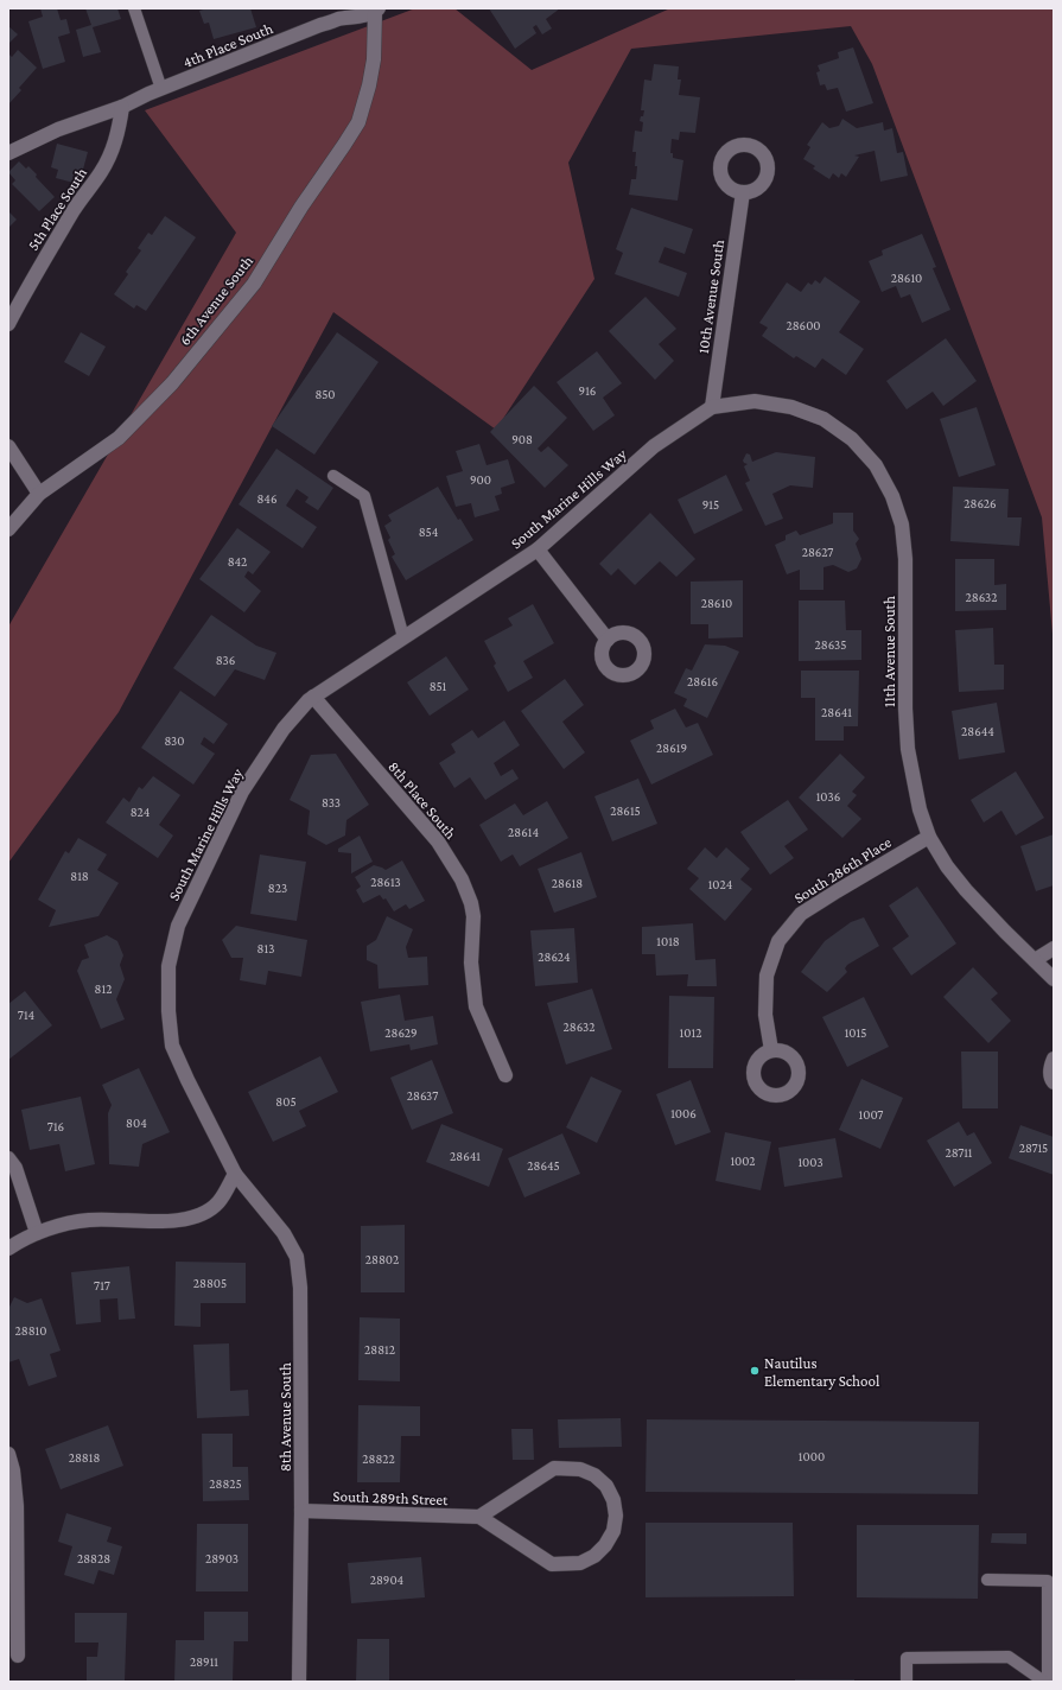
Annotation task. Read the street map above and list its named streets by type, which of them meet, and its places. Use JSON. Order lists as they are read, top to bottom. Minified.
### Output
{"streets":{"street":["4th Place South","5th Place South","10th Avenue South","6th Avenue South","South Marine Hills Way","11th Avenue South","8th Place South","South 286th Place","8th Avenue South","South 289th Street"]},"crossings":[["4th Place South","5th Place South"],["4th Place South","6th Avenue South"],["10th Avenue South","South Marine Hills Way"],["10th Avenue South","11th Avenue South"],["South Marine Hills Way","11th Avenue South"],["South Marine Hills Way","8th Place South"],["South Marine Hills Way","8th Avenue South"],["11th Avenue South","South 286th Place"],["8th Avenue South","South 289th Street"]],"places":["Nautilus Elementary School"],"house_numbers":["28610","28600","916","850","908","900","846","28626","915","854","28627","842","28632","28610","28635","836","28616","851","28641","28644","830","28619","1036","833","28615","824","28614","818","28613","28618","1024","823","1018","813","28624","812","714","28632","28629","1012","1015","28637","805","1006","1007","804","716","28715","28711","28641","1002","1003","28645","28802","28805","717","28810","28812","1000","28818","28822","28825","28828","28903","28904","28911"]}
